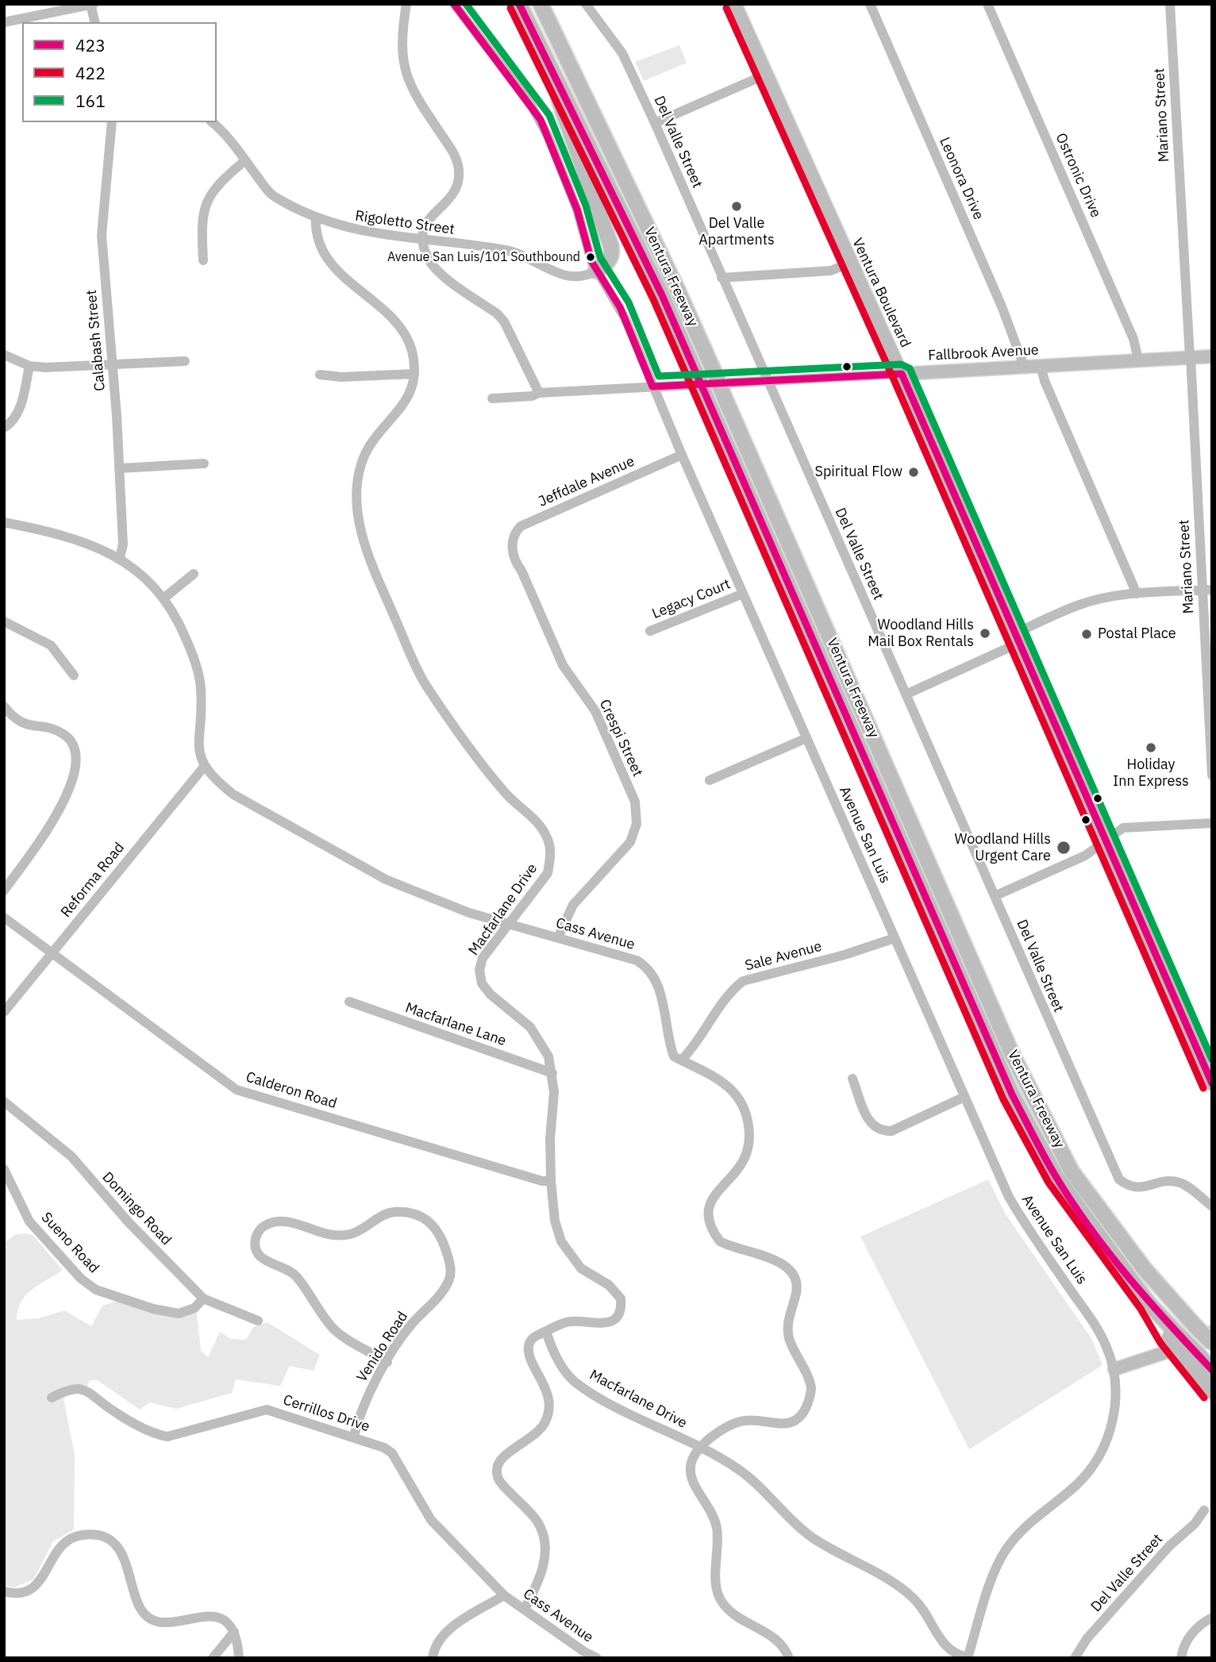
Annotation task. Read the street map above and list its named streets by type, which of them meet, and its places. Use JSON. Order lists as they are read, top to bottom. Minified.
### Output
{"streets":{"highway":["Ventura Freeway"],"main road":["Ventura Boulevard","Fallbrook Avenue"],"street":["Mariano Street","Del Valle Street","Ostronic Drive","Leonora Drive","Rigoletto Street","Calabash Street","Jeffdale Avenue","Legacy Court","Crespi Street","Avenue San Luis","Reforma Road","Macfarlane Drive","Cass Avenue","Sale Avenue","Macfarlane Lane","Calderon Road","Domingo Road","Sueno Road","Venido Road","Cerrillos Drive"]},"crossings":[["Mariano Street","Fallbrook Avenue"],["Del Valle Street","Fallbrook Avenue"],["Ostronic Drive","Fallbrook Avenue"],["Leonora Drive","Fallbrook Avenue"],["Rigoletto Street","Avenue San Luis"],["Rigoletto Street","Macfarlane Drive"],["Ventura Boulevard","Fallbrook Avenue"],["Fallbrook Avenue","Avenue San Luis"],["Jeffdale Avenue","Crespi Street"],["Jeffdale Avenue","Avenue San Luis"],["Legacy Court","Avenue San Luis"],["Crespi Street","Cass Avenue"],["Avenue San Luis","Macfarlane Drive"],["Avenue San Luis","Sale Avenue"],["Reforma Road","Cass Avenue"],["Reforma Road","Calderon Road"],["Macfarlane Drive","Cass Avenue"],["Macfarlane Drive","Macfarlane Lane"],["Macfarlane Drive","Calderon Road"],["Cass Avenue","Sale Avenue"],["Cass Avenue","Cerrillos Drive"],["Domingo Road","Sueno Road"],["Venido Road","Cerrillos Drive"]],"places":["Del Valle Apartments","Avenue San Luis/101 Southbound","Spiritual Flow","Woodland Hills Mail Box Rentals","Postal Place","Holiday Inn Express","Woodland Hills Urgent Care"],"lines":["transit line 423","transit line 161","transit line 422"],"legend":["423","422","161"]}
